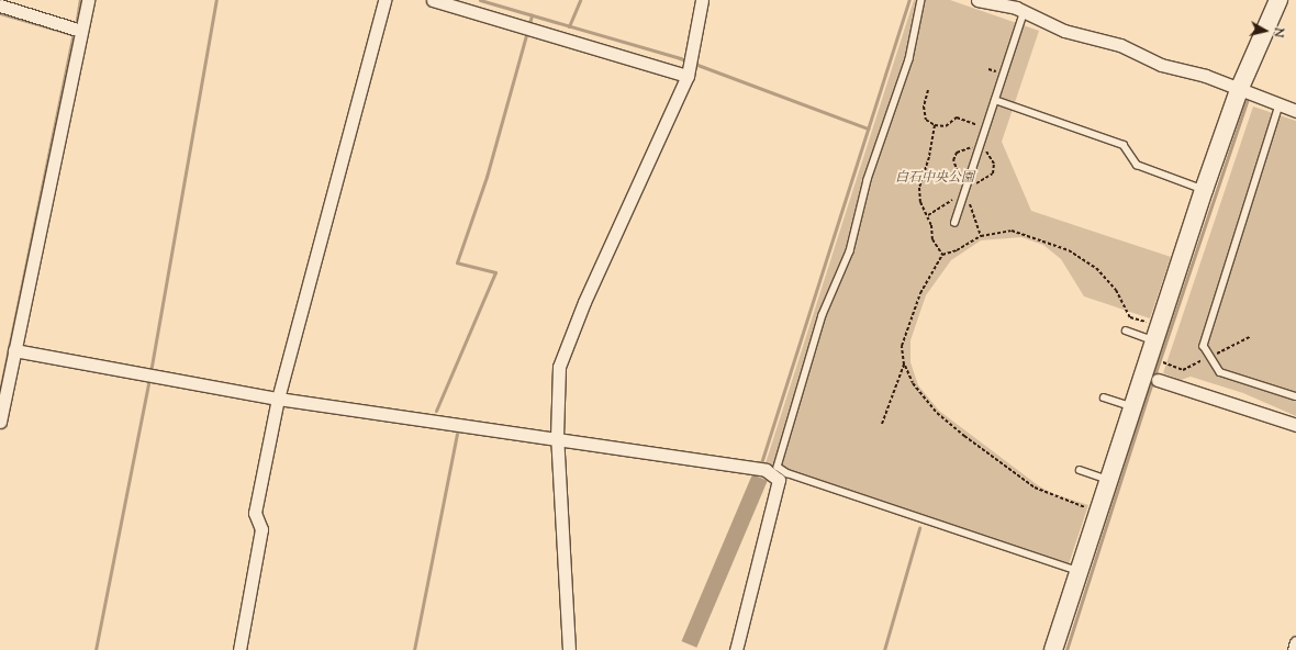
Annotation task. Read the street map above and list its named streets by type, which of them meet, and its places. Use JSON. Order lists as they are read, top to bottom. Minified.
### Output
{"parks":["白石中央公園"],"north":"right"}
